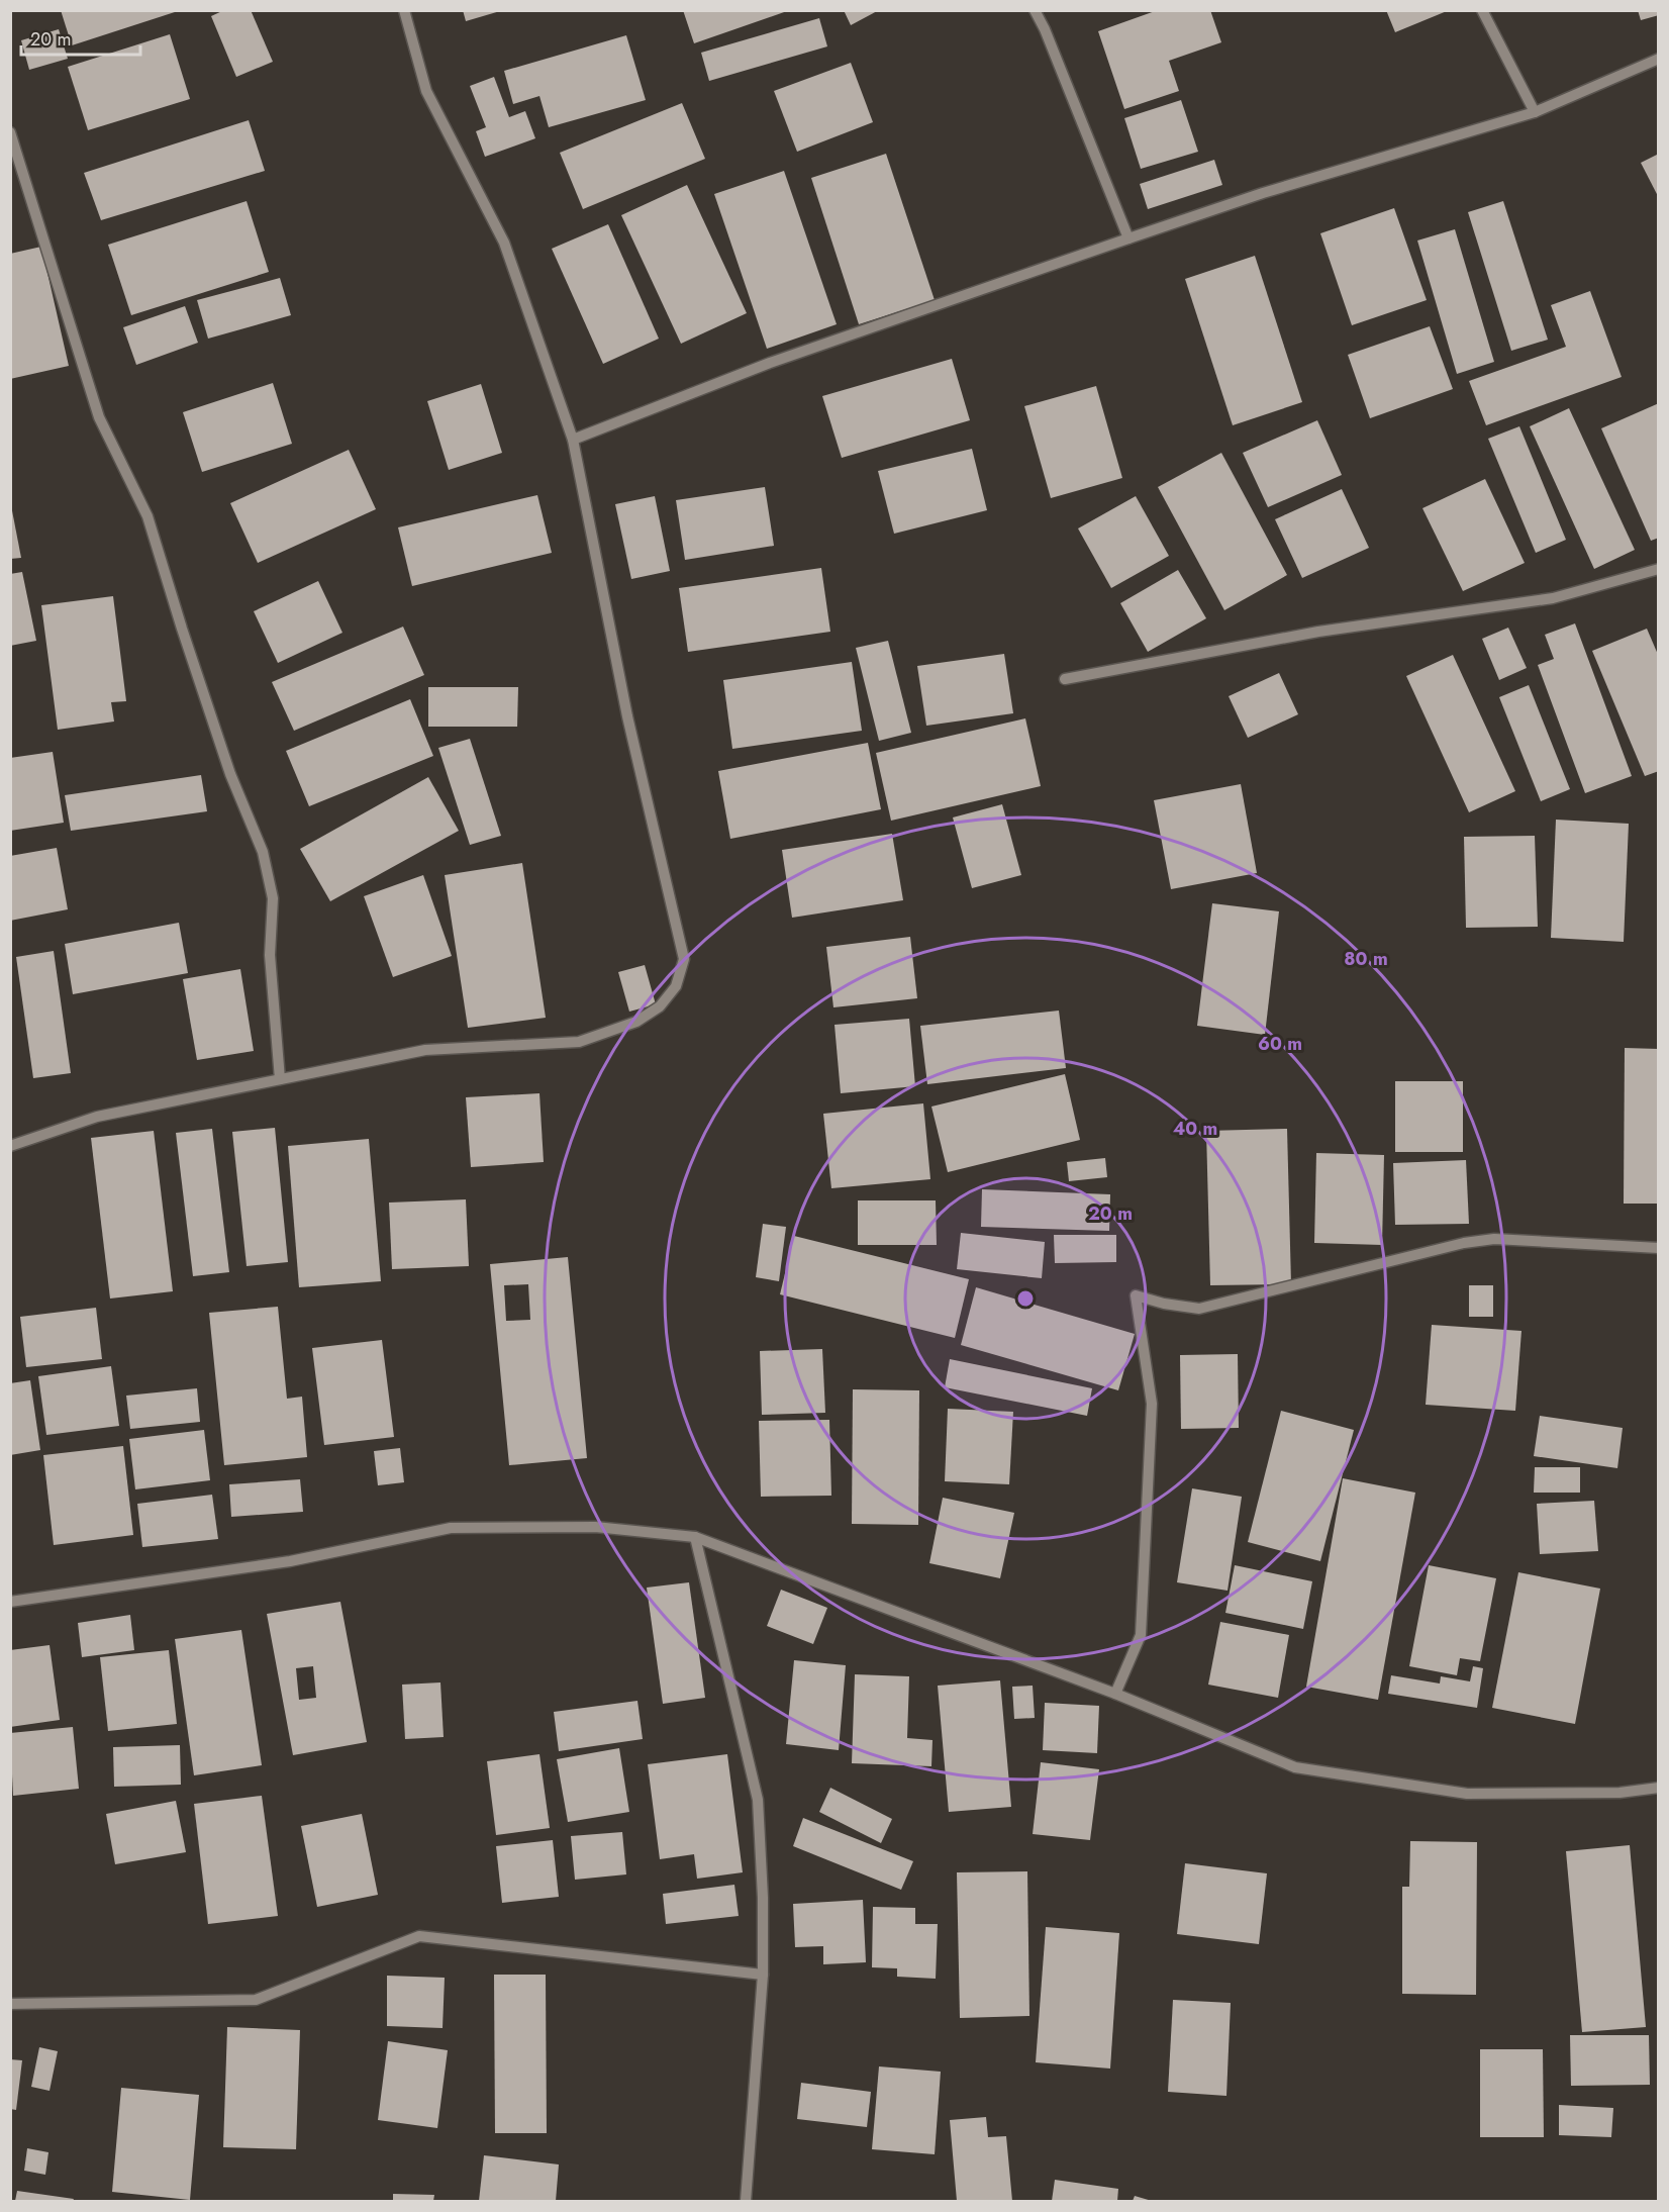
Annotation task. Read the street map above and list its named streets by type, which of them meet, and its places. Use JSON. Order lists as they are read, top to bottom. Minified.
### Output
{"scale_bar":"20 m","rings":["80 m","60 m","40 m","20 m"]}
